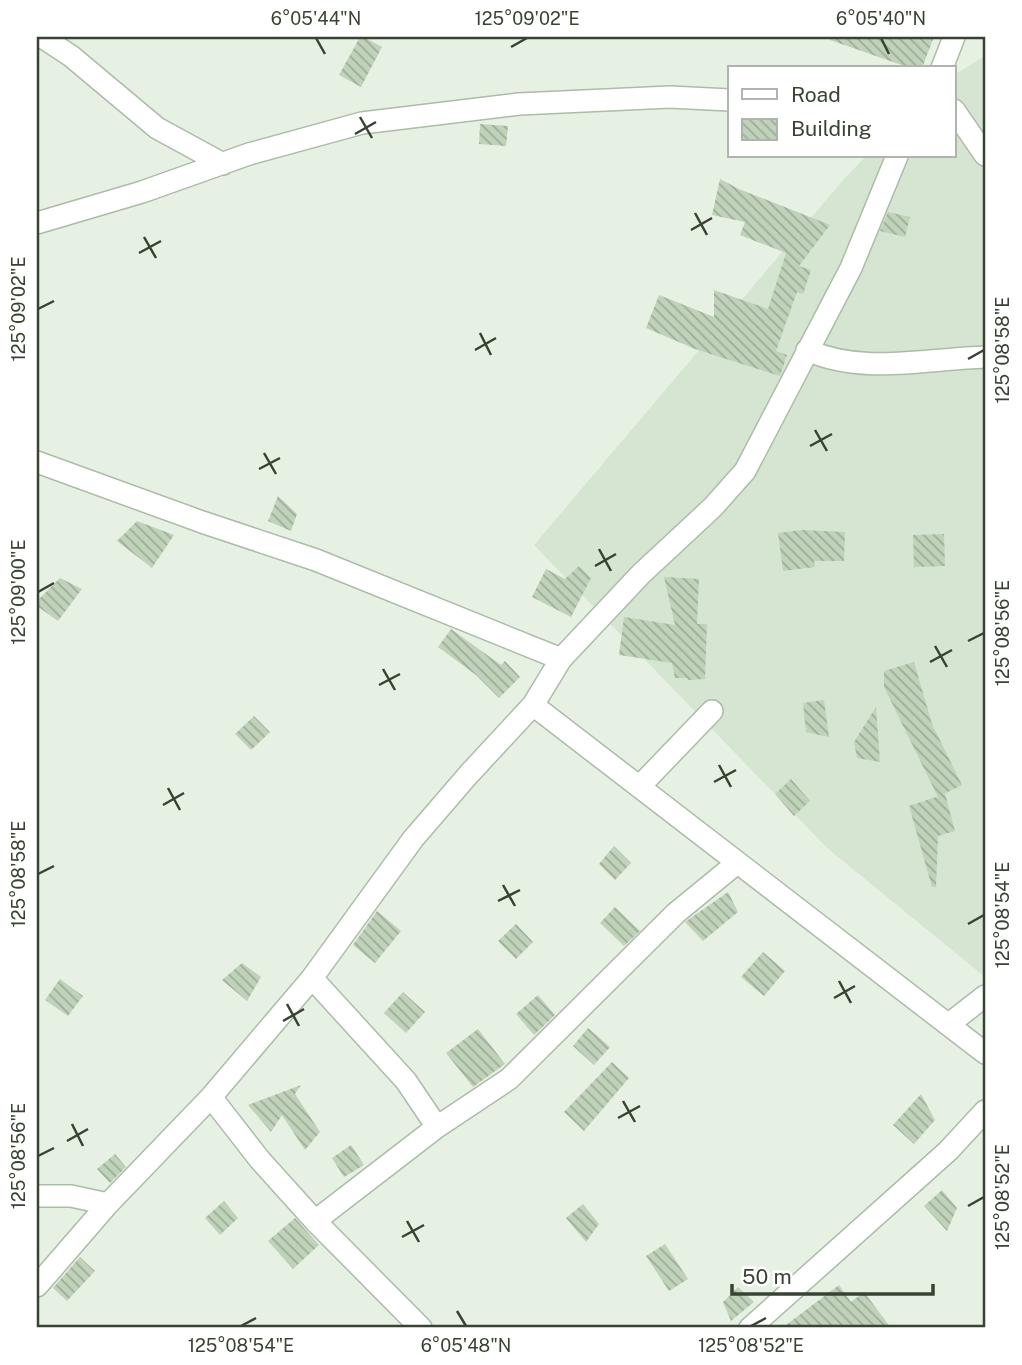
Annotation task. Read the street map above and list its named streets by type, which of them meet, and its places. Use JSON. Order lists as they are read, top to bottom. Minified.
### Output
{"legend":["Road","Building"],"scale_bar":"50 m","coordinates":["6°05'44\"N","125°09'02\"E","6°05'40\"N","125°08'58\"E","125°09'00\"E","125°08'56\"E","125°08'54\"E","125°08'52\"E","6°05'48\"N"]}
